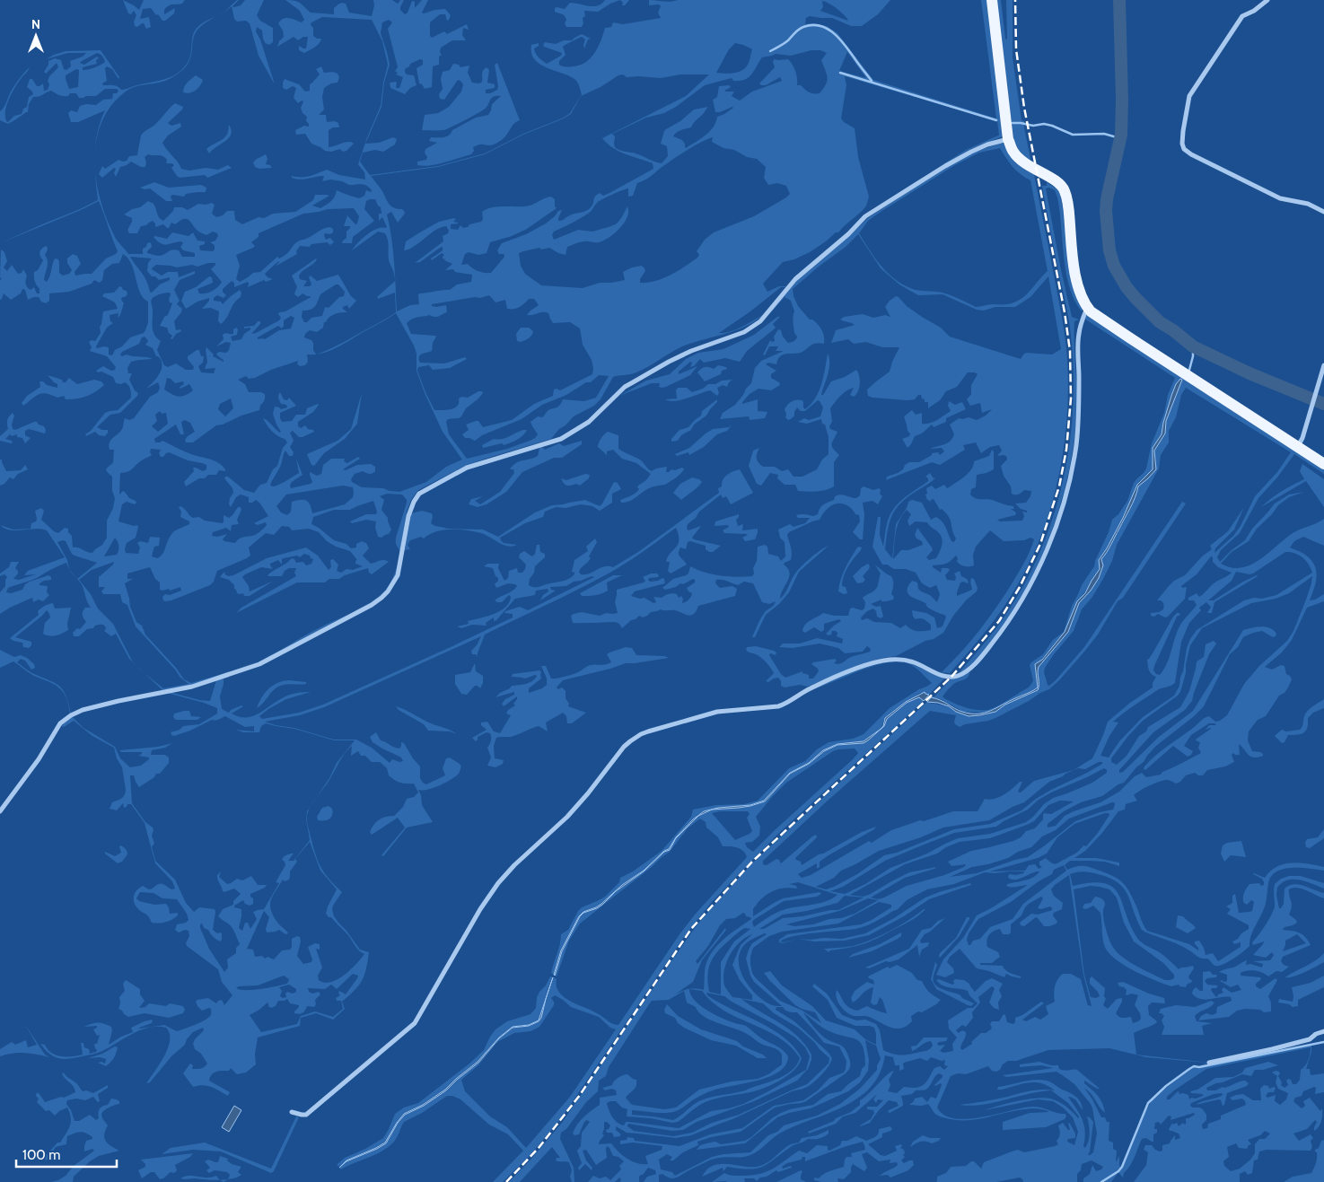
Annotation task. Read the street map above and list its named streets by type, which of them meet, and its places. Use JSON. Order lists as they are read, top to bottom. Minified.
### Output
{"scale_bar":"100 m","north":"top"}
